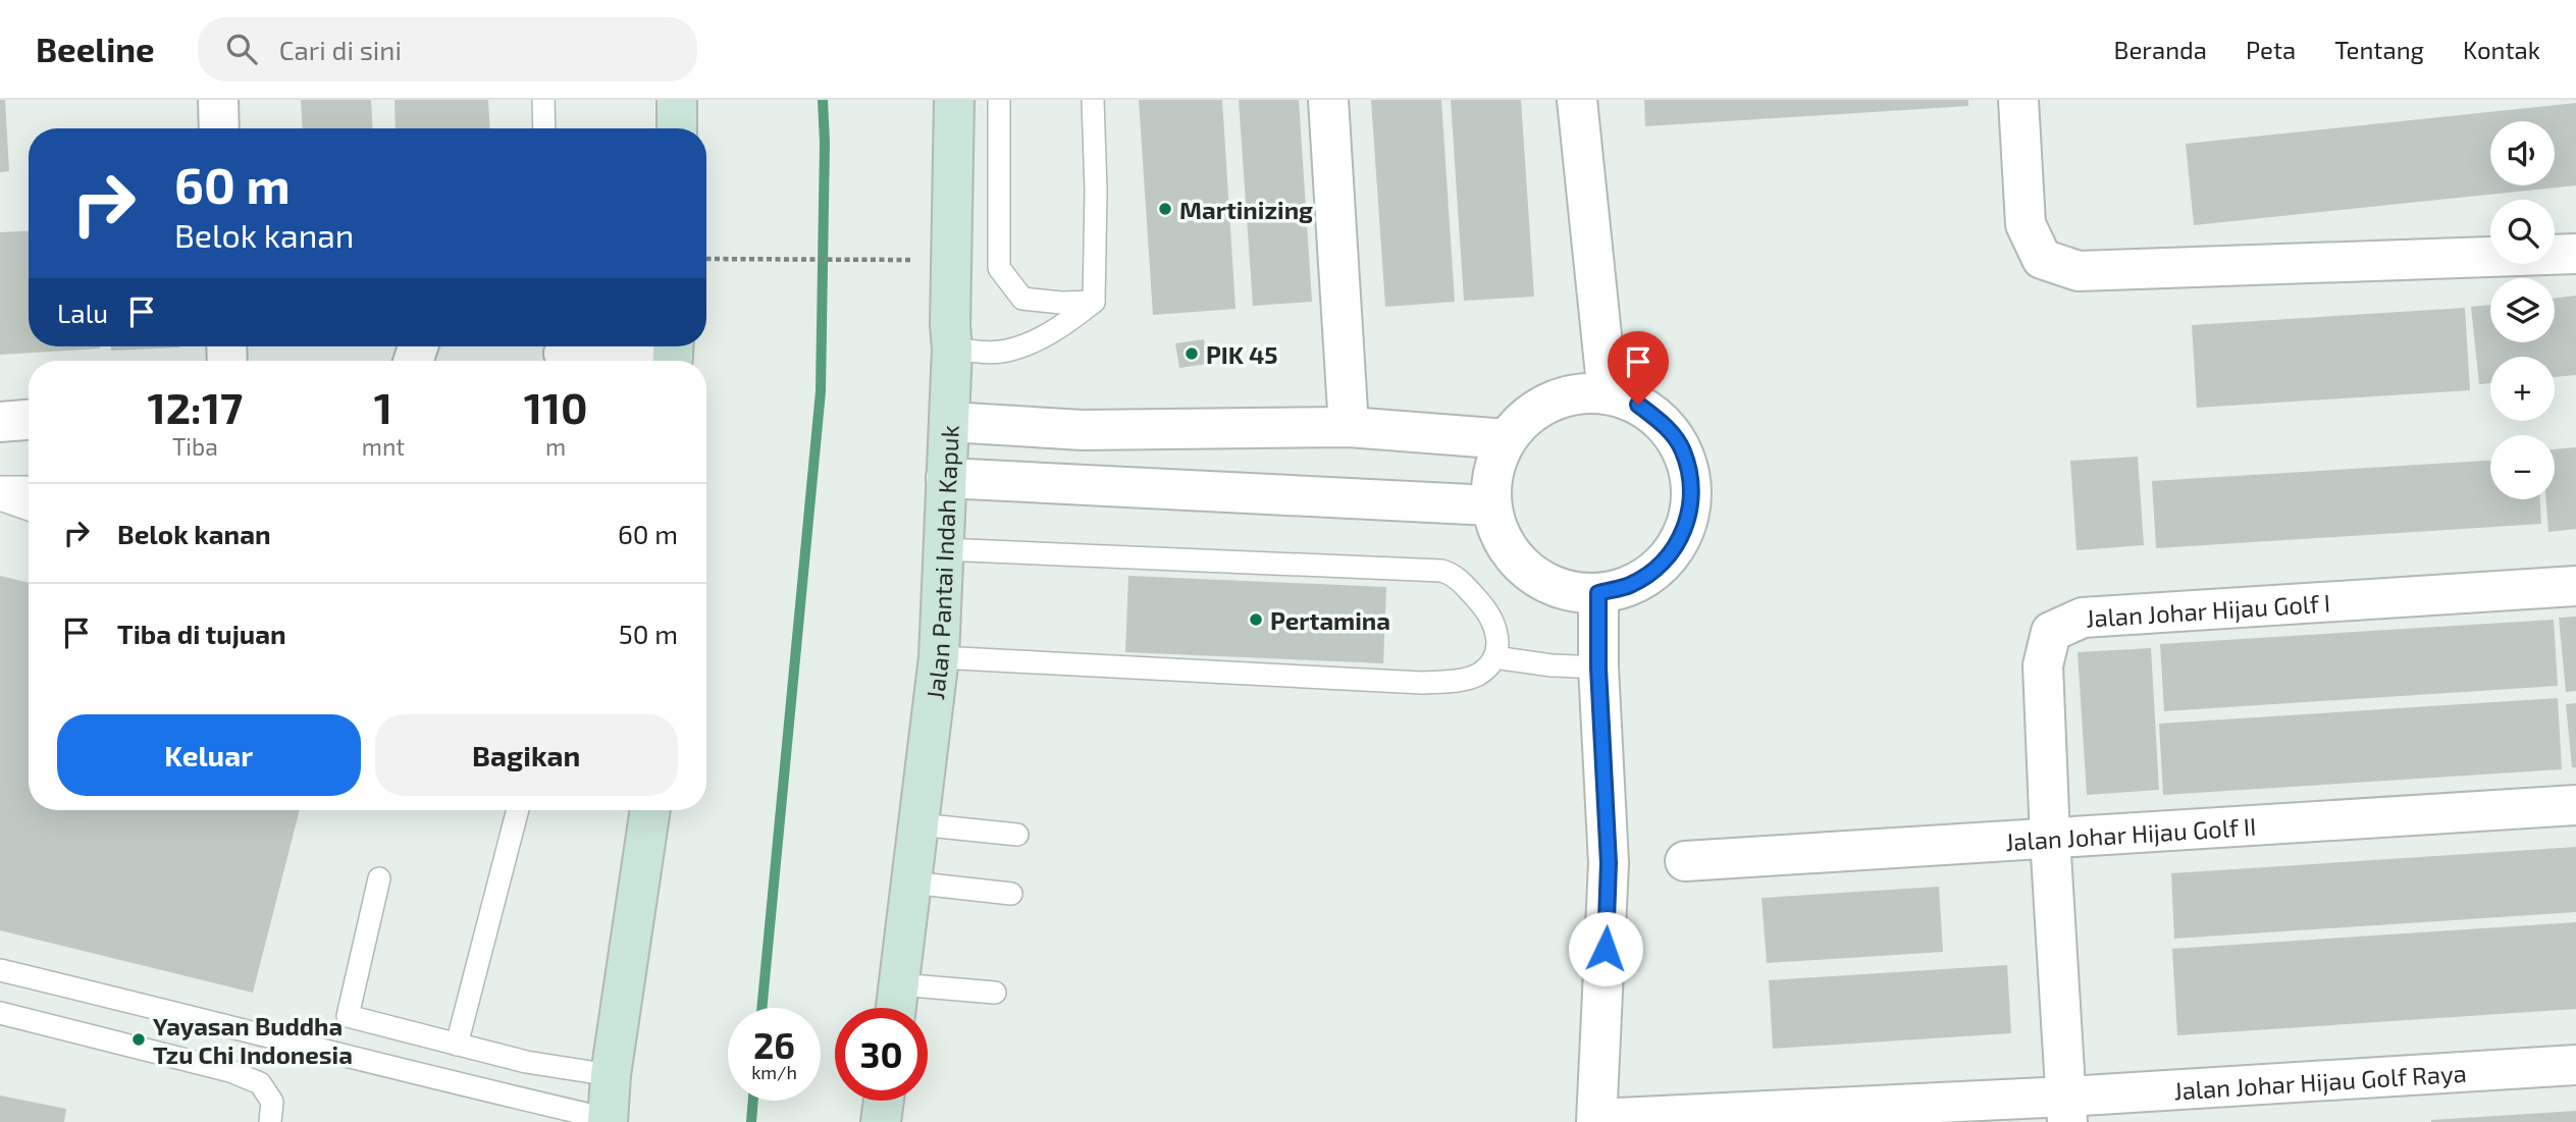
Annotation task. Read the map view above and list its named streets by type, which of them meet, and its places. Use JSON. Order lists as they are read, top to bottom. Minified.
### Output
{"streets":{"main road":["Jalan Pantai Indah Kapuk"],"street":["Jalan Johar Hijau Golf I","Jalan Johar Hijau Golf II","Jalan Johar Hijau Golf Raya"]},"crossings":[["Jalan Johar Hijau Golf I","Jalan Johar Hijau Golf II"]],"places":["Martinizing","PIK 45","Pertamina","Yayasan Buddha Tzu Chi Indonesia"],"page":{"header":"Beeline","search":"Cari di sini","nav":["Beranda","Peta","Tentang","Kontak"],"map_buttons":["+","−"],"turn":["60 m","Belok kanan"],"then":"Lalu","eta":["12:17","Tiba","1","mnt","110","m"],"list":[{"name":"Belok kanan","value":"60 m"},{"name":"Tiba di tujuan","value":"50 m"}],"buttons":["Keluar","Bagikan"],"speed":"26 km/h","limit":"30"}}
